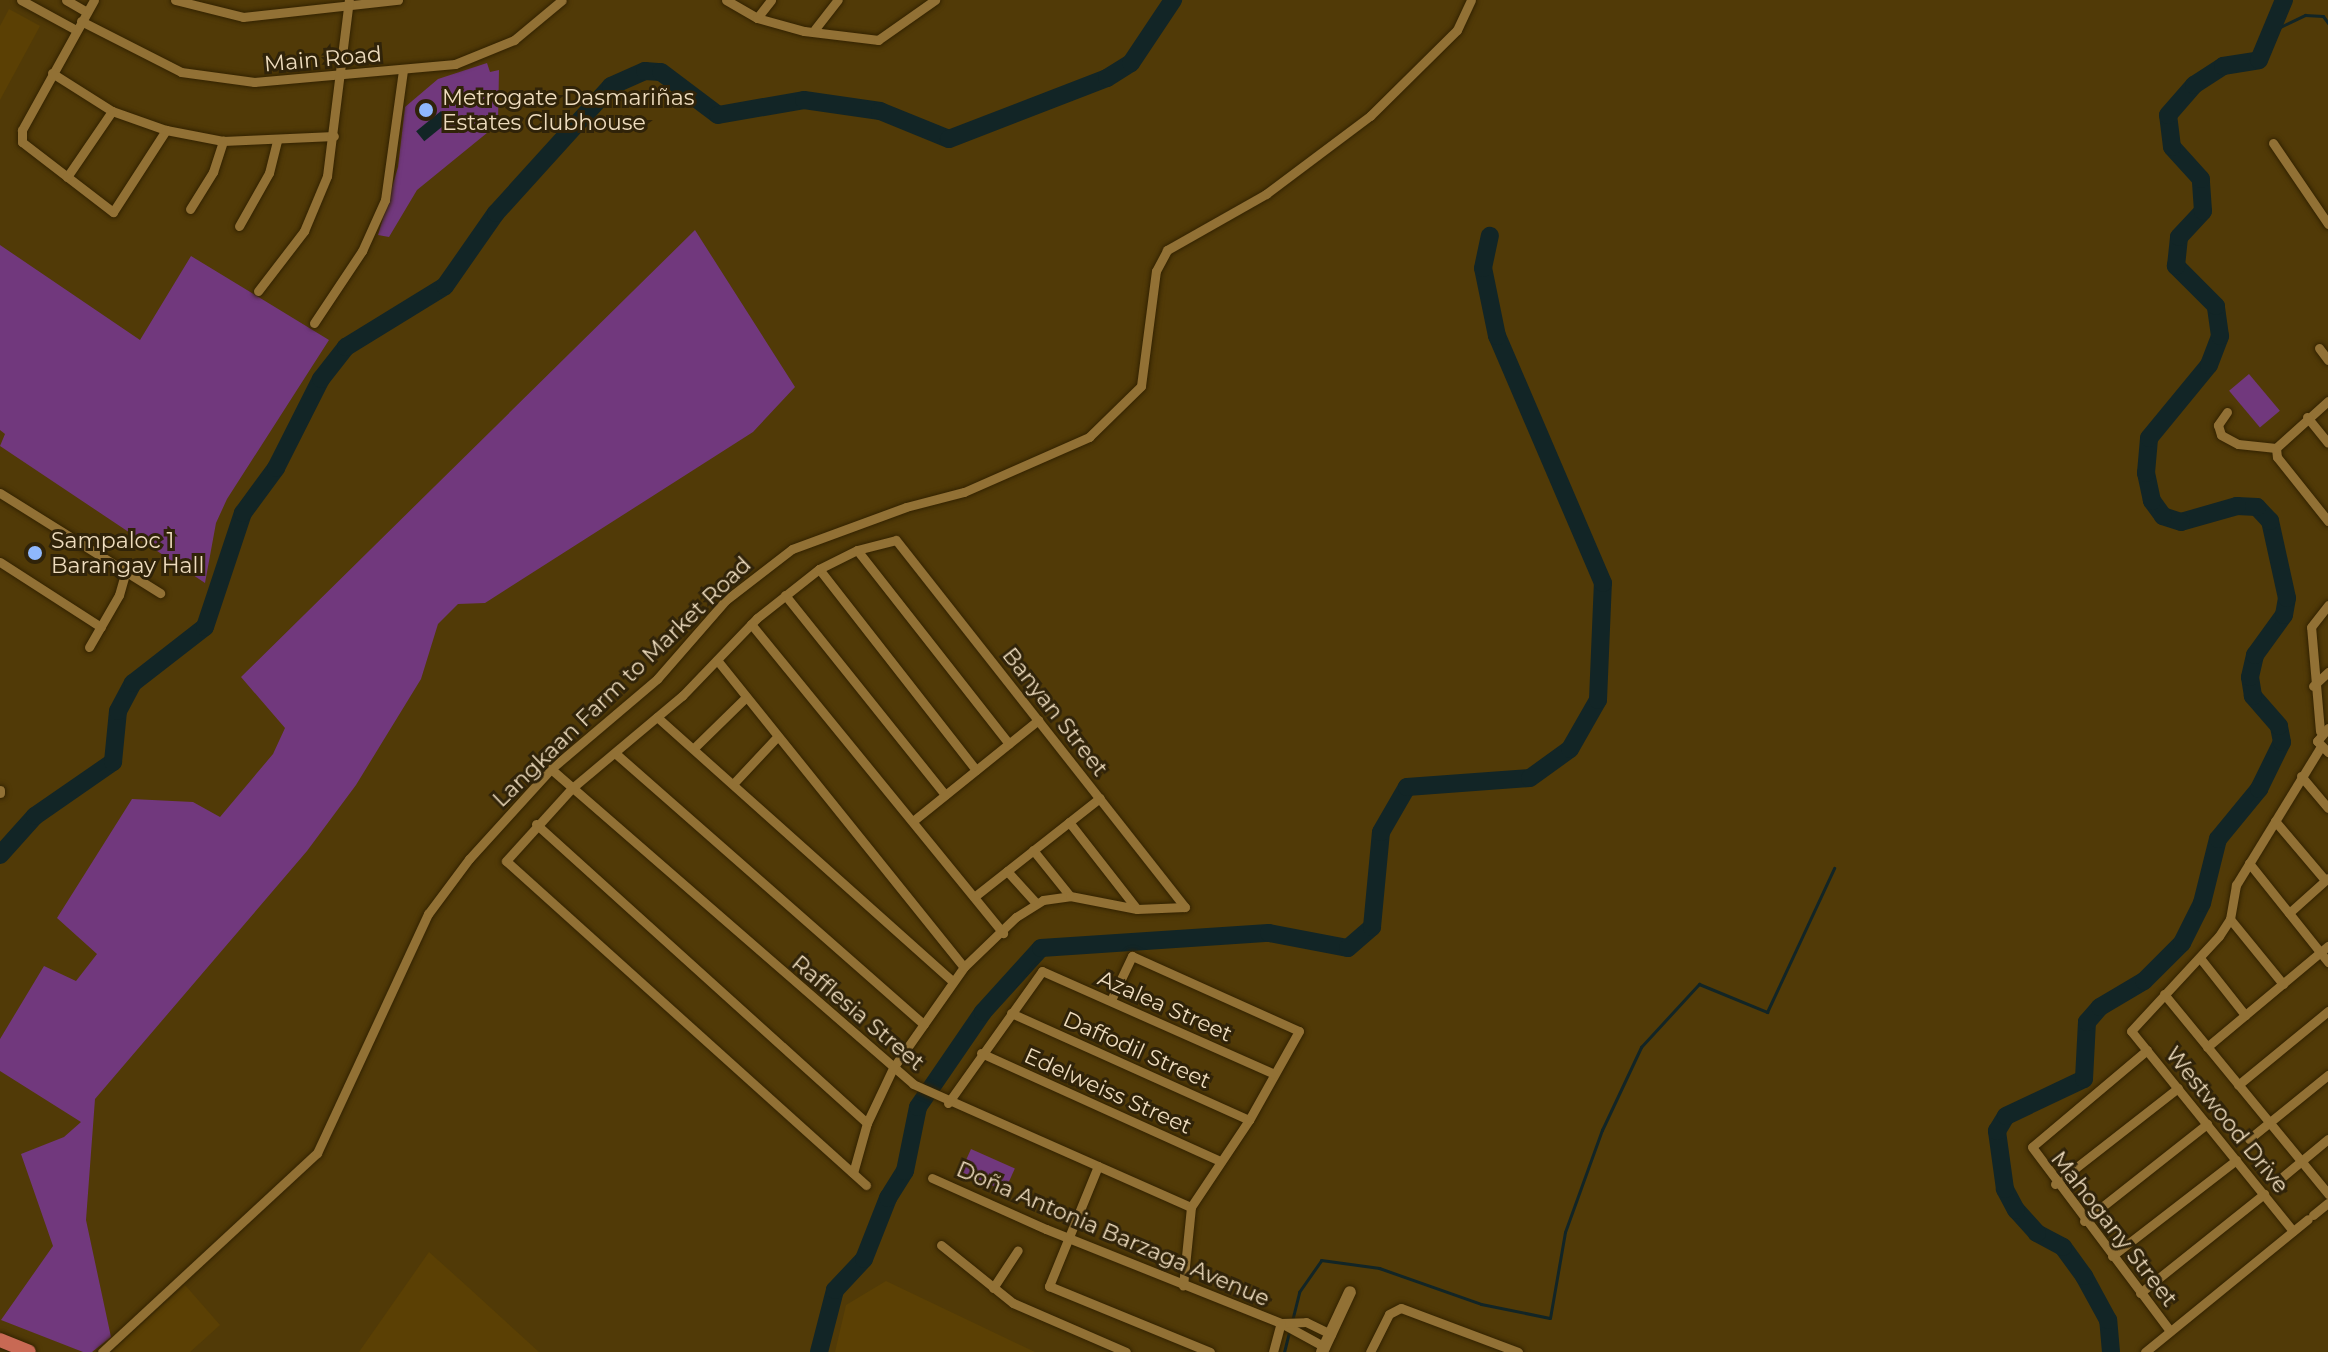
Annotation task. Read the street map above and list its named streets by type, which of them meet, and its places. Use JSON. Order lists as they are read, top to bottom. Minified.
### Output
{"streets":{"street":["Main Road","Langkaan Farm to Market Road","Banyan Street","Azalea Street","Rafflesia Street","Daffodil Street","Edelweiss Street","Westwood Drive","Mahogany Street","Doña Antonia Barzaga Avenue"]},"crossings":[["Langkaan Farm to Market Road","Rafflesia Street"],["Azalea Street","Daffodil Street"],["Westwood Drive","Mahogany Street"]],"places":["Metrogate Dasmariñas Estates Clubhouse","Sampaloc 1 Barangay Hall"]}
